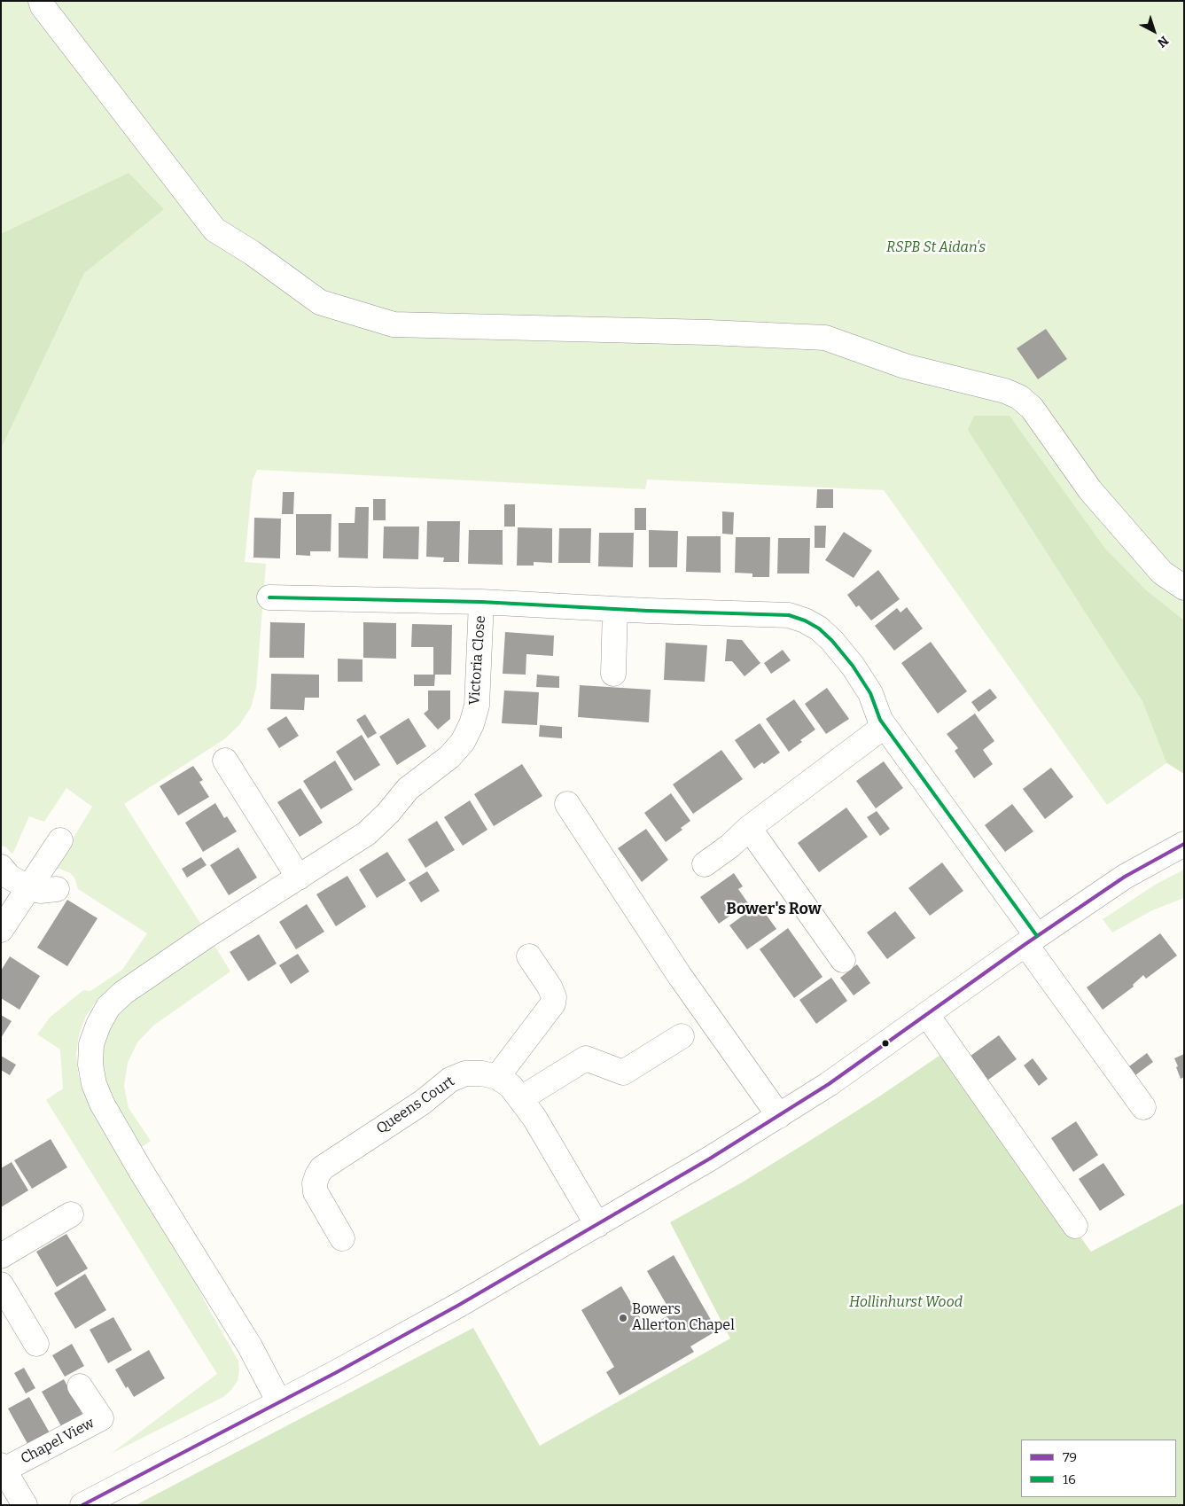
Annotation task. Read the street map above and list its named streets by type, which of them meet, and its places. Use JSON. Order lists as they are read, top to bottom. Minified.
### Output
{"streets":{"street":["Victoria Close","Queens Court","Chapel View"]},"districts":["Bower's Row"],"parks":["RSPB St Aidan's","Hollinhurst Wood"],"places":["Bowers Allerton Chapel"],"lines":["transit line 16","transit line 79"],"legend":["79","16"],"north":"bottom right"}
